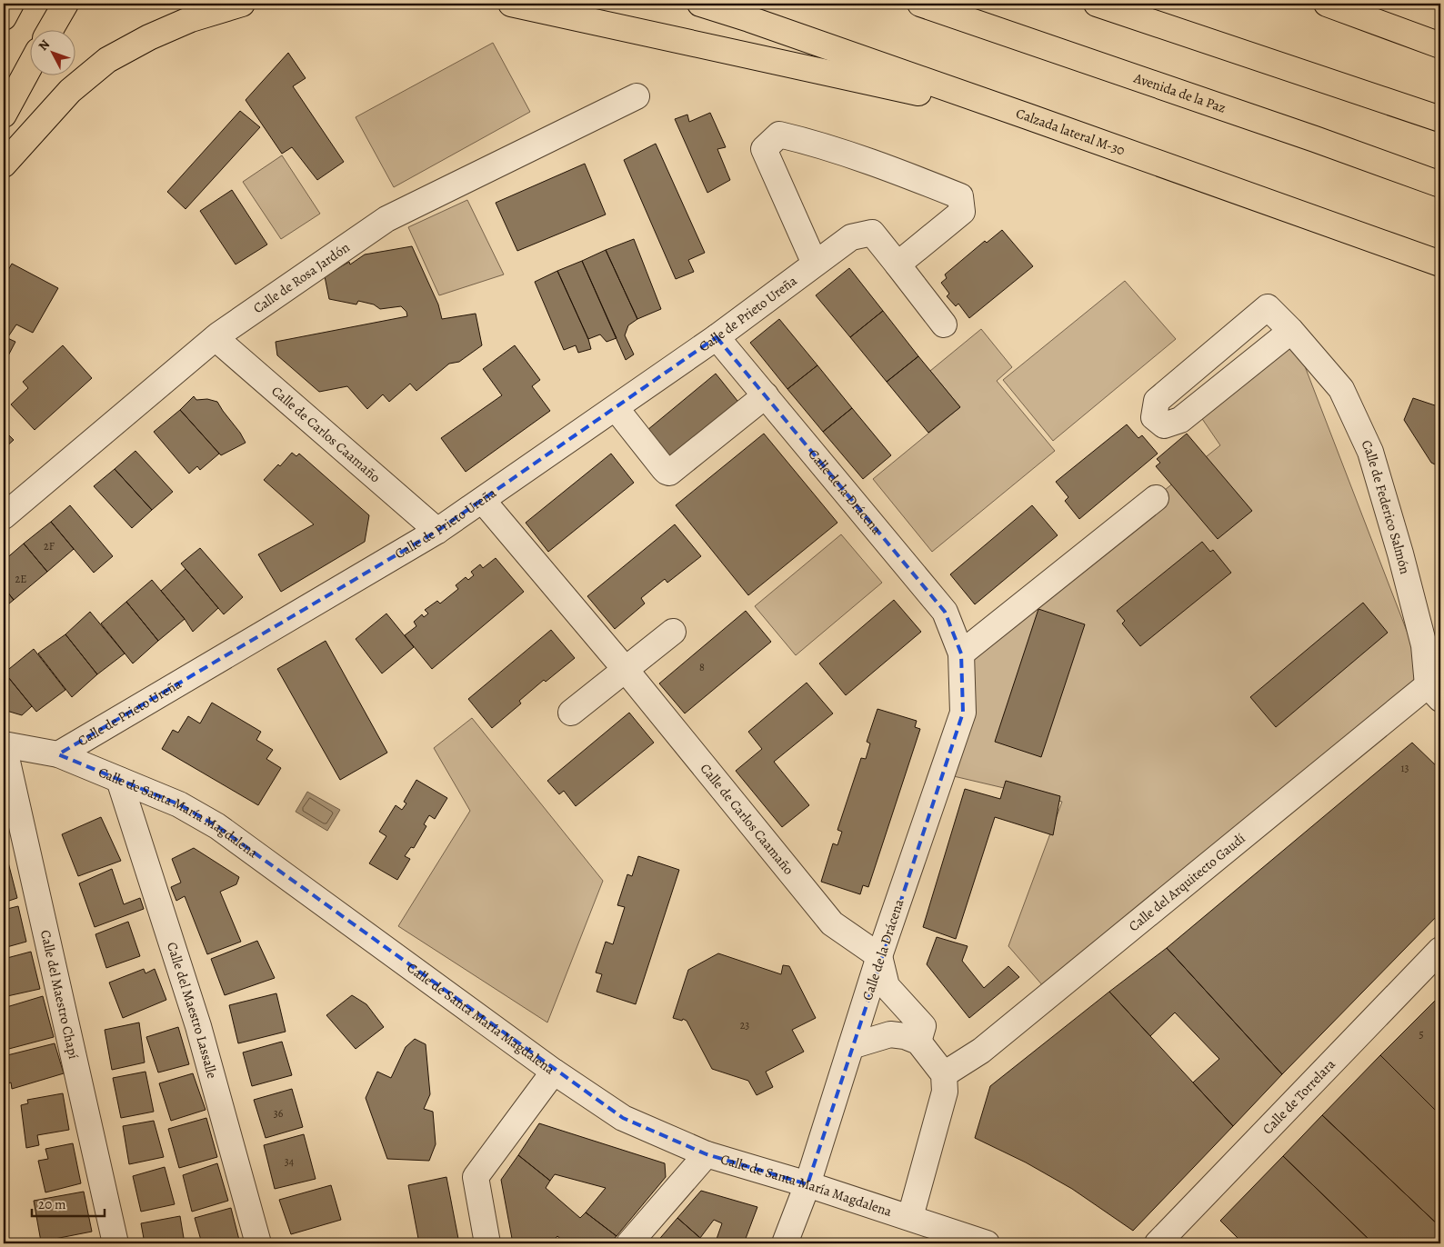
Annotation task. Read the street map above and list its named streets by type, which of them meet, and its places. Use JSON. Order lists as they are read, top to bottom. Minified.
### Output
{"streets":{"main road":["Avenida de la Paz","Calzada lateral M-30"],"street":["Calle de Rosa Jardón","Calle de Prieto Ureña","Calle de Carlos Caamaño","Calle de la Drácena","Calle de Federico Salmón","Calle de Santa María Magdalena","Calle del Arquitecto Gaudí","Calle del Maestro Chapí","Calle del Maestro Lassalle","Calle de Torrelara"]},"crossings":[["Calle de Rosa Jardón","Calle de Carlos Caamaño"],["Calle de Prieto Ureña","Calle de Carlos Caamaño"],["Calle de Prieto Ureña","Calle de la Drácena"],["Calle de Prieto Ureña","Calle de Santa María Magdalena"],["Calle de Carlos Caamaño","Calle de la Drácena"],["Calle de la Drácena","Calle de Santa María Magdalena"],["Calle de Federico Salmón","Calle del Arquitecto Gaudí"],["Calle de Santa María Magdalena","Calle del Maestro Chapí"],["Calle de Santa María Magdalena","Calle del Maestro Lassalle"]],"house_numbers":["2F","2E","8","13","23","5","36","34"],"scale_bar":"20 m","north":"top left"}
